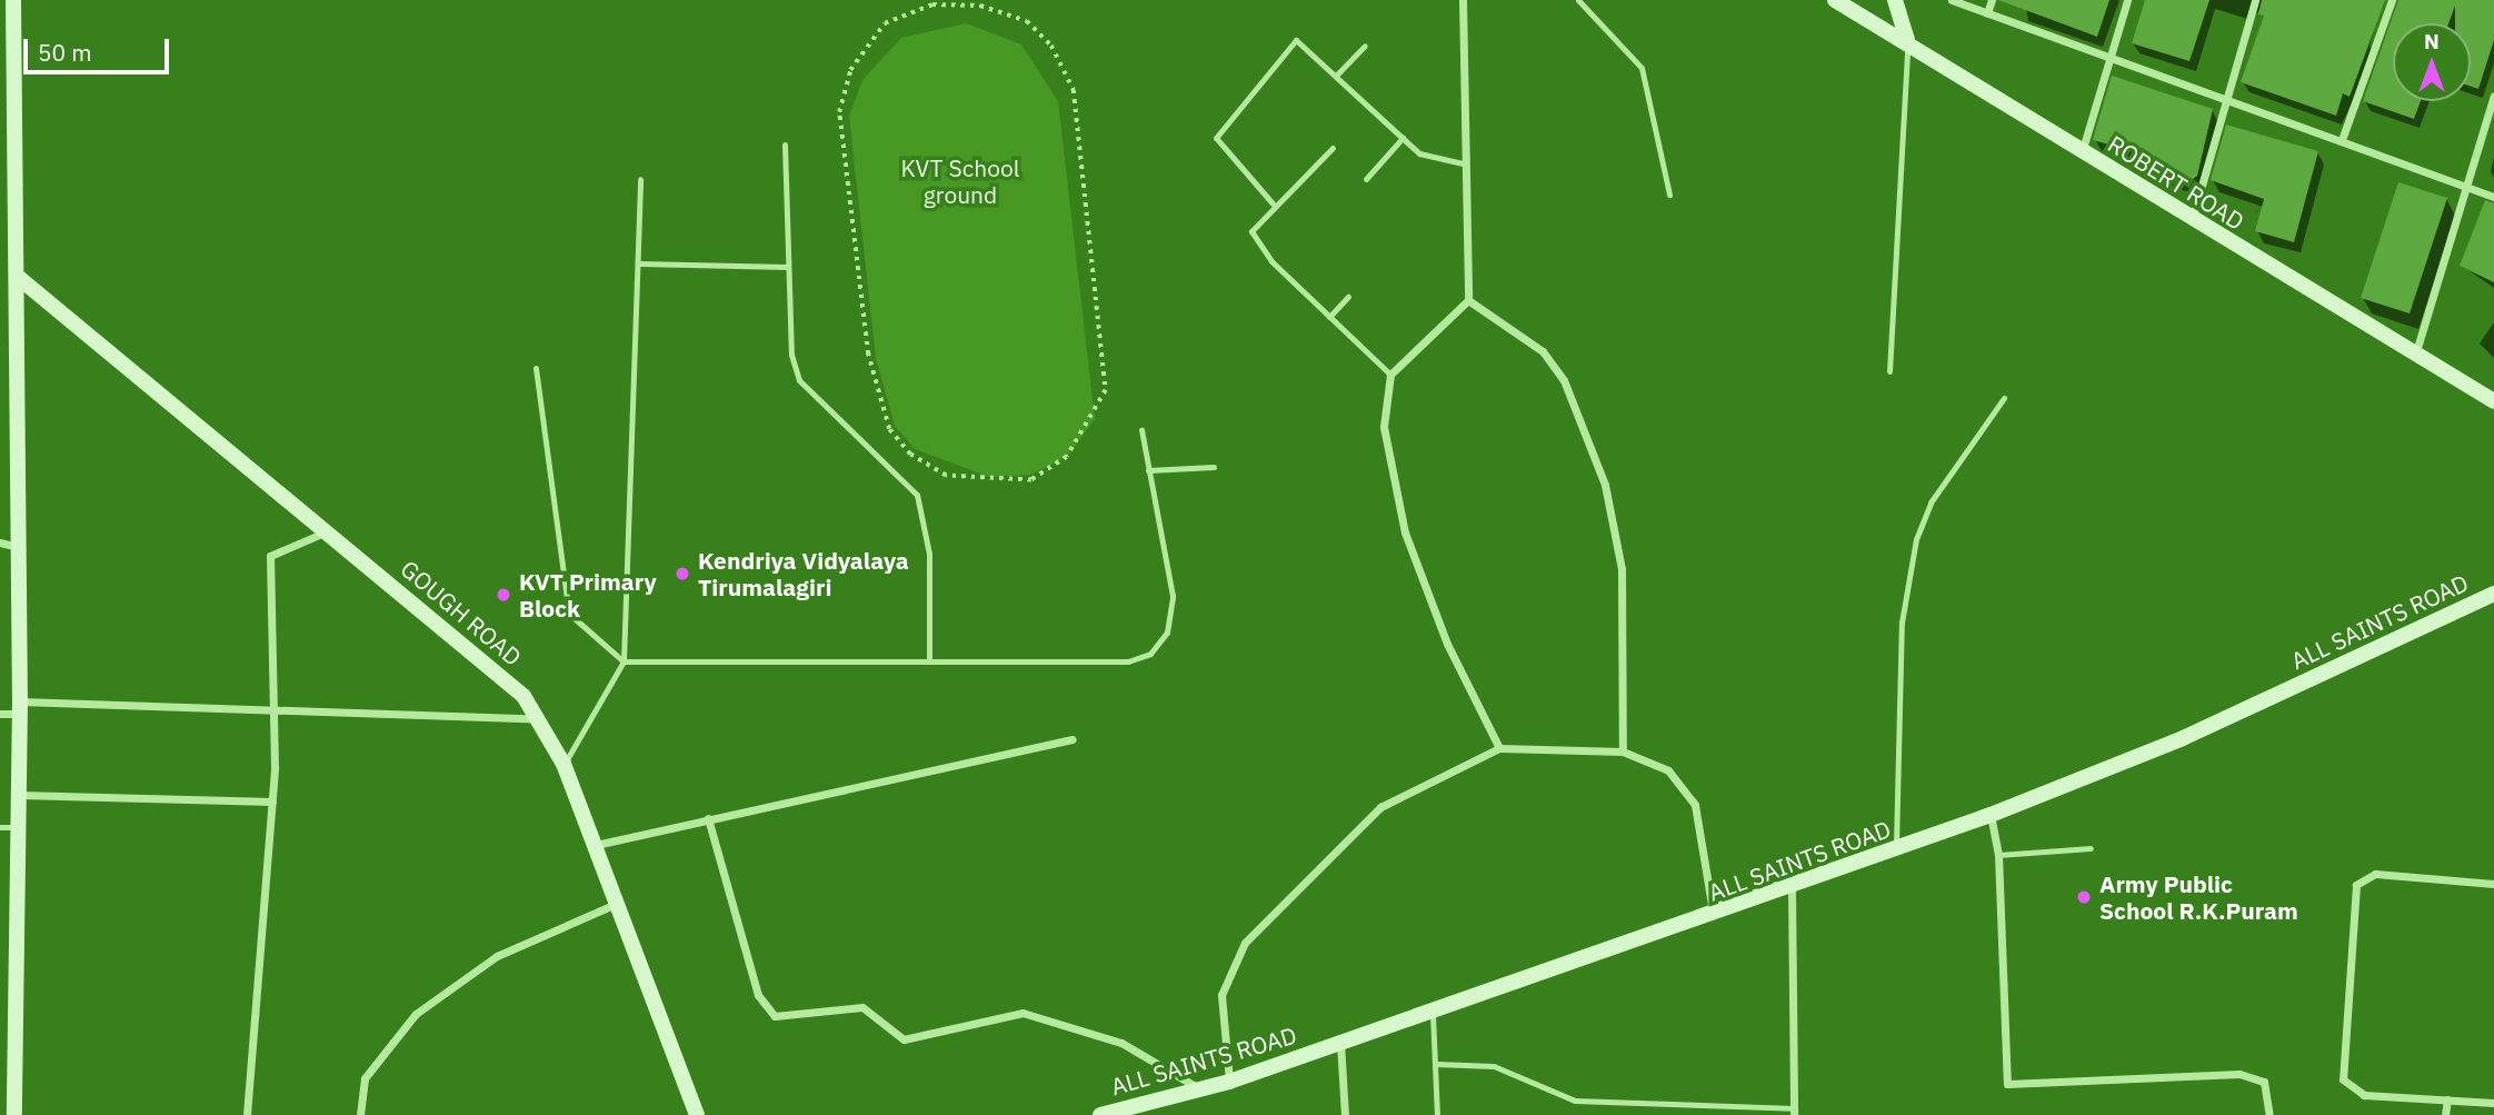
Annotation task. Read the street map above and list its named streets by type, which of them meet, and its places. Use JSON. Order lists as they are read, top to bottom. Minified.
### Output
{"streets":{"street":["ROBERT ROAD","GOUGH ROAD","ALL SAINTS ROAD"]},"parks":["KVT School ground"],"places":["Kendriya Vidyalaya Tirumalagiri","KVT Primary Block","Army Public School R.K.Puram"],"scale_bar":"50 m","north":"top"}
